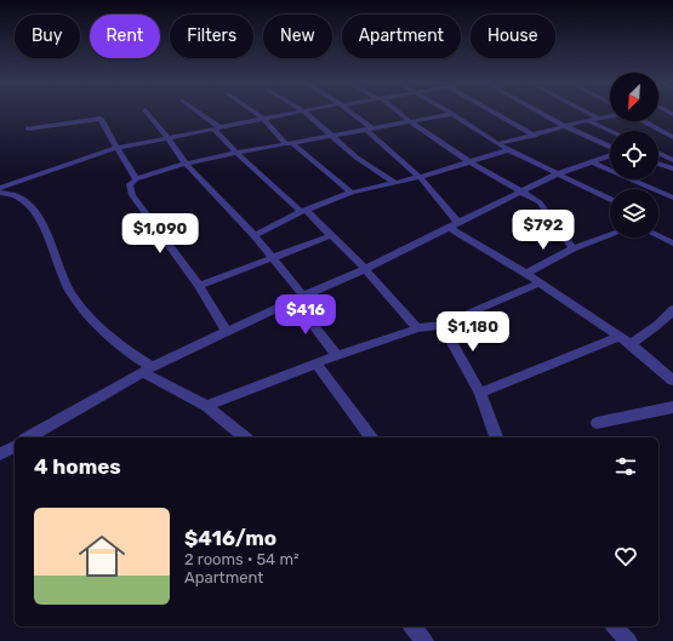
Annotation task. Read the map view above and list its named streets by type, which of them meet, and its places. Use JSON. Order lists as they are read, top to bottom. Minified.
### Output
{"north":"bottom left","page":{"chip":["Buy","Rent","Filters","New","Apartment","House"],"price":["$792","$1,090","$416","$1,180"],"heading":"4 homes","list":[{"name":"$416/mo","note":"2 rooms · 54 m² · Apartment"}]}}
